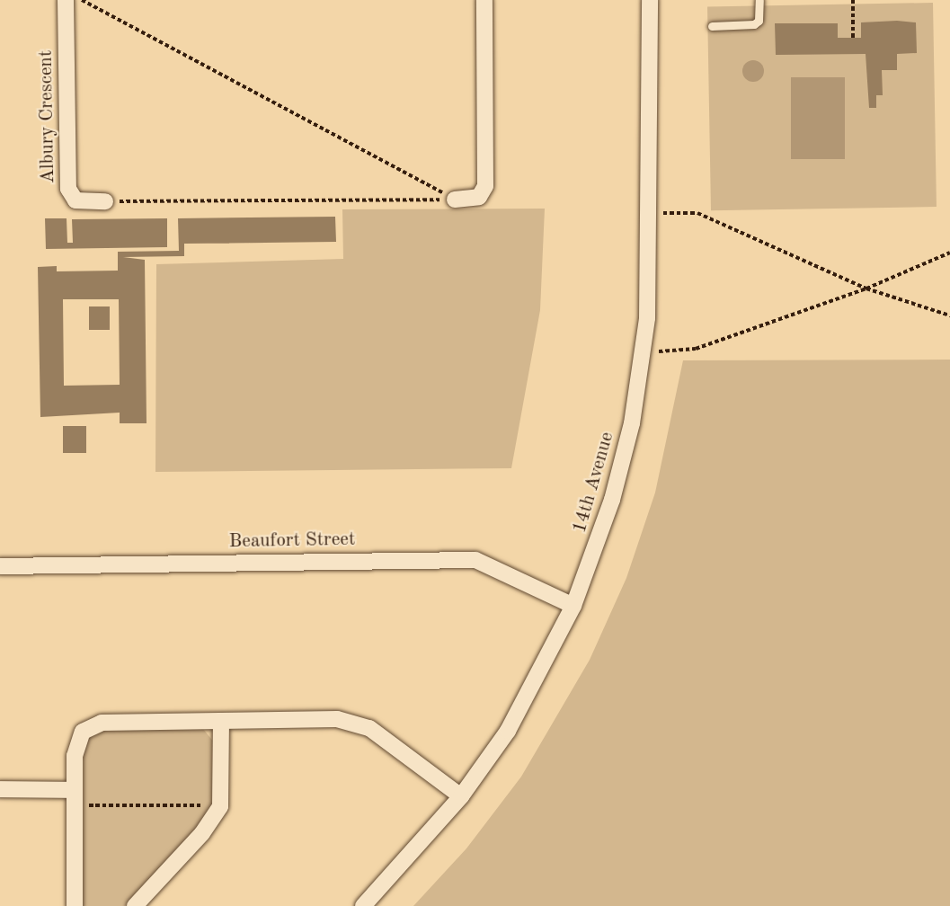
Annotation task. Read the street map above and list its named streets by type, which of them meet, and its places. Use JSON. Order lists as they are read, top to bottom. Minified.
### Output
{"streets":{"street":["Albury Crescent","14th Avenue","Beaufort Street"]},"crossings":[["14th Avenue","Beaufort Street"]]}
